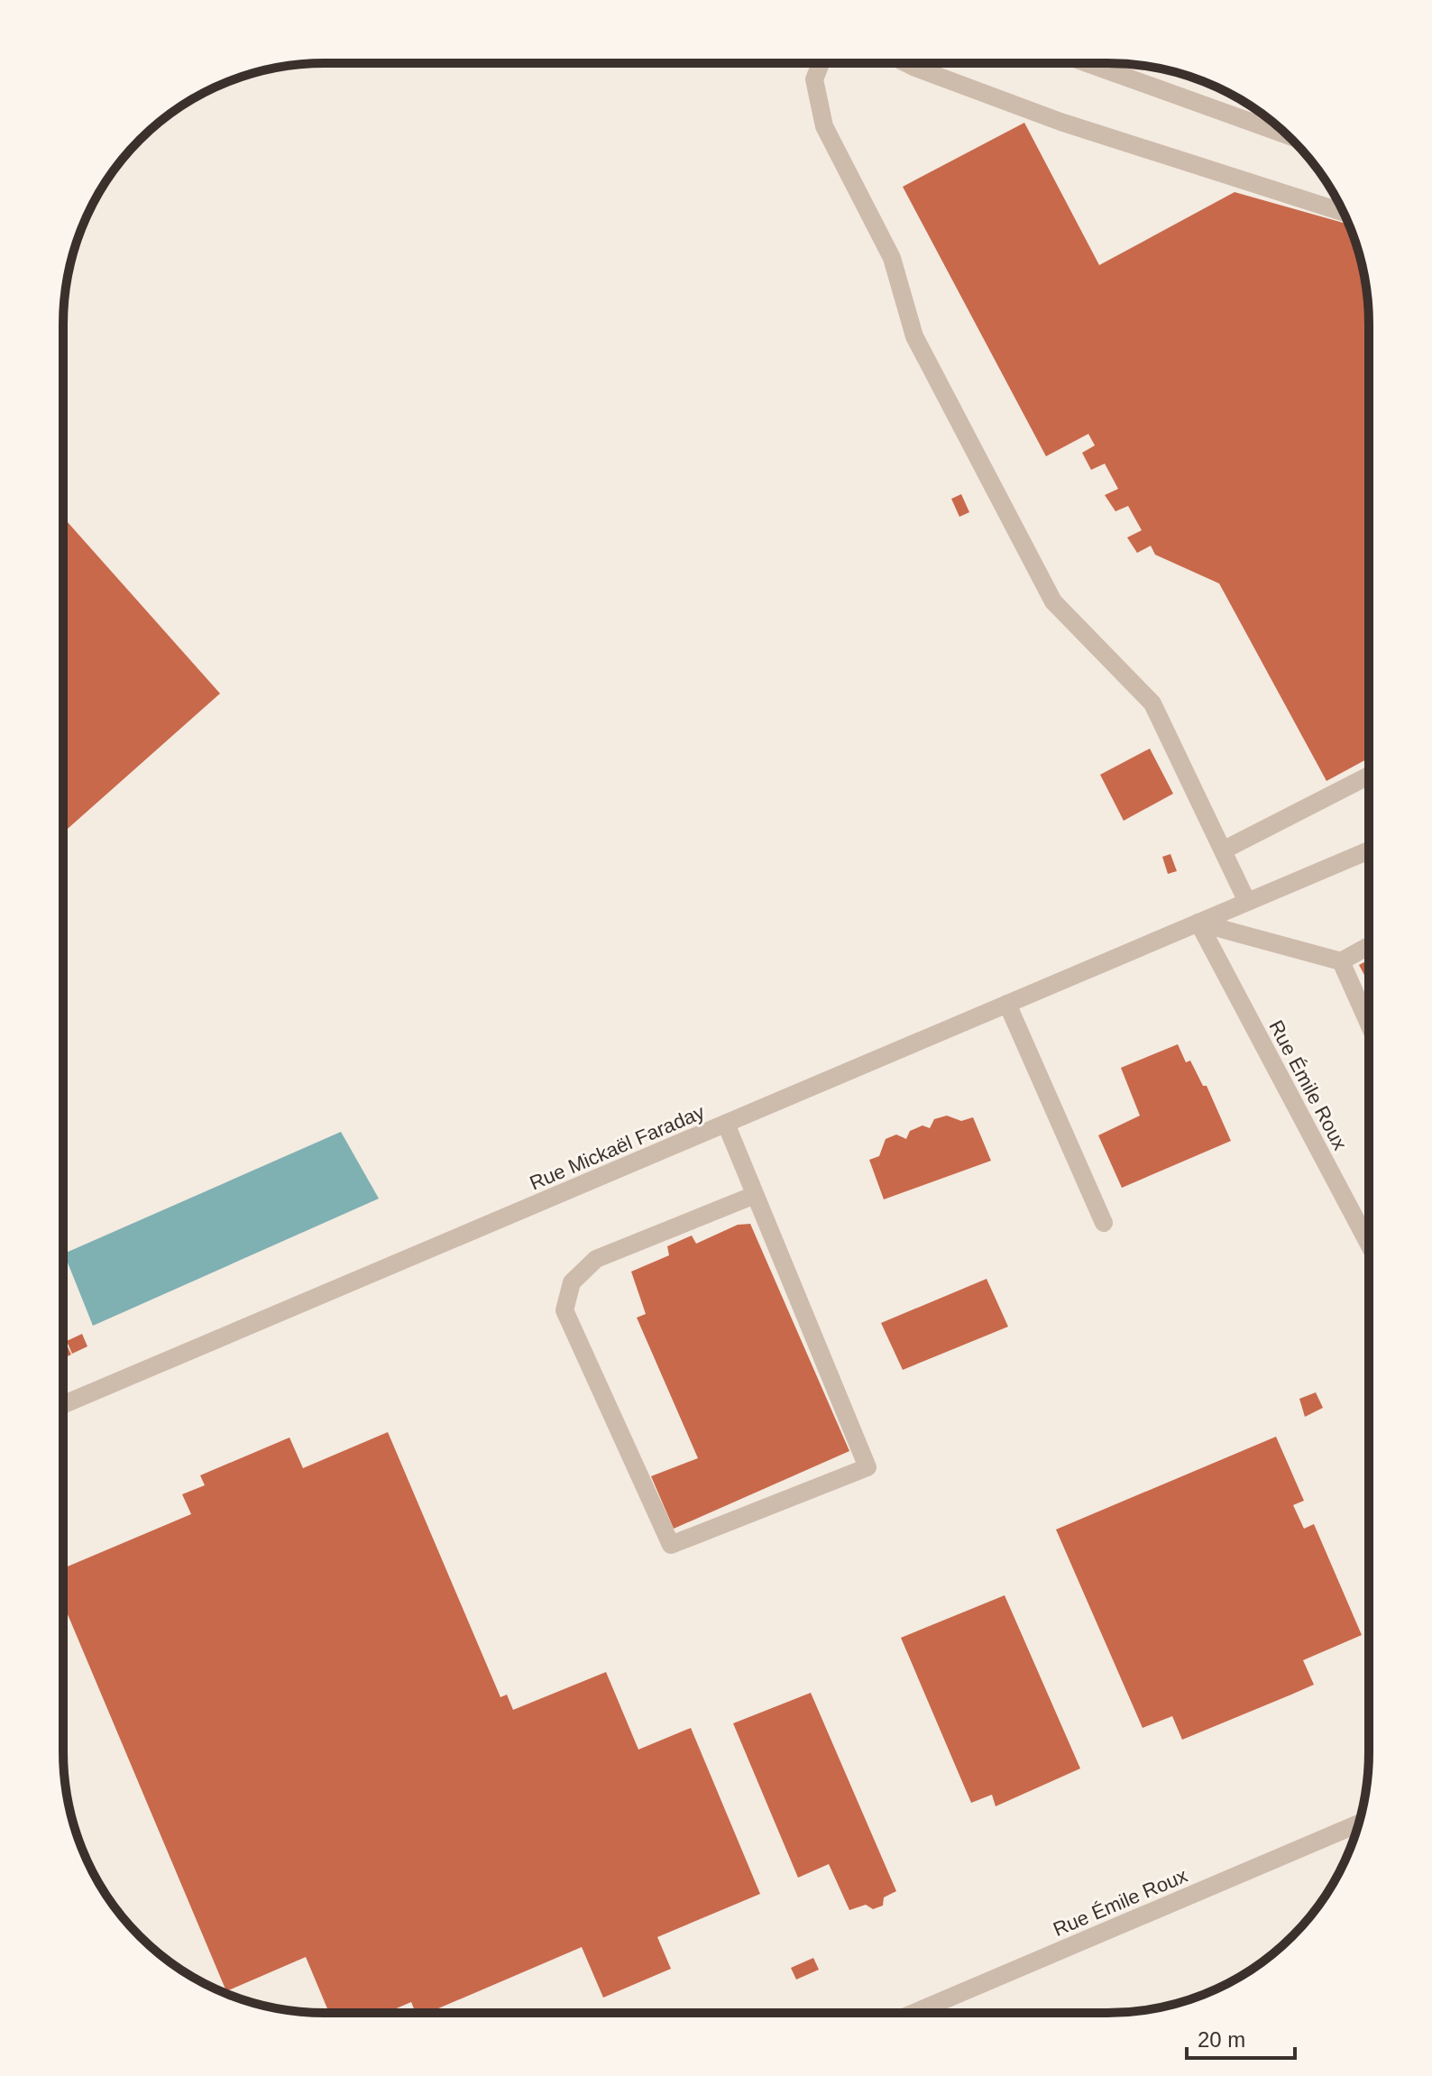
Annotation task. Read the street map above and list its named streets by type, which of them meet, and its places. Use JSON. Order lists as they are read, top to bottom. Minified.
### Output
{"streets":{"street":["Rue Émile Roux","Rue Mickaël Faraday"]},"crossings":[["Rue Émile Roux","Rue Mickaël Faraday"]],"scale_bar":"20 m"}
